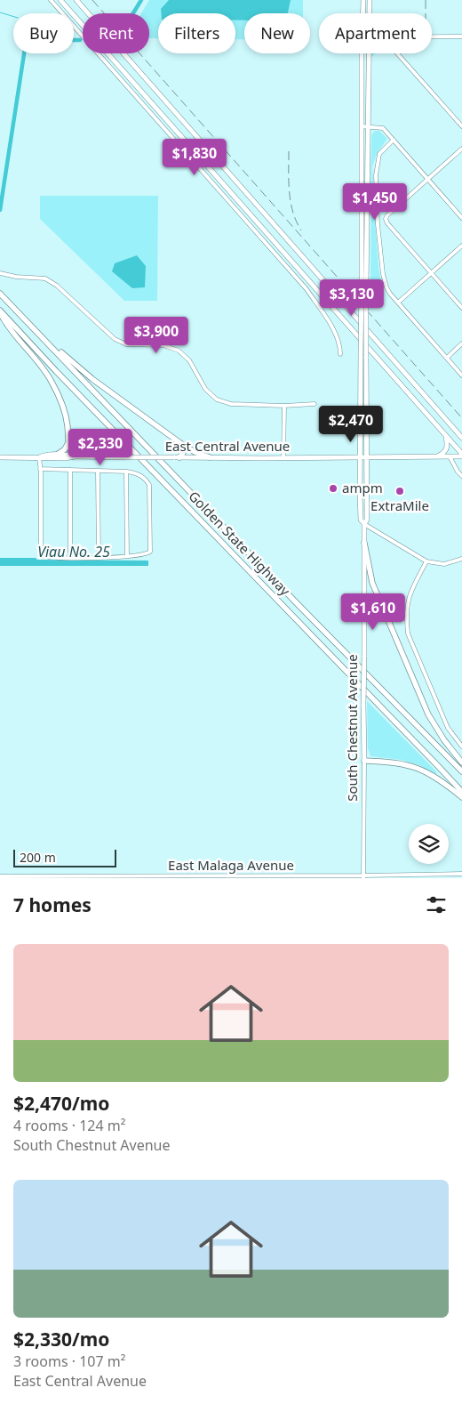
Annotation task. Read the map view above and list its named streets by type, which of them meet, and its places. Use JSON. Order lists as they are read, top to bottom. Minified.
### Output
{"streets":{"highway":["Golden State Highway"],"main road":["East Central Avenue","South Chestnut Avenue"],"street":["East Malaga Avenue"]},"crossings":[["East Central Avenue","South Chestnut Avenue"],["South Chestnut Avenue","East Malaga Avenue"]],"water":["Viau No. 25"],"places":["ampm","ExtraMile"],"scale_bar":"200 m","page":{"chip":["Buy","Rent","Filters","New","Apartment"],"price":["$1,830","$1,450","$3,130","$3,900","$2,470","$2,330","$1,610"],"scale":"200 m","heading":"7 homes","list":[{"name":"$2,470/mo","note":"4 rooms · 124 m² · South Chestnut Avenue"},{"name":"$2,330/mo","note":"3 rooms · 107 m² · East Central Avenue"}]}}
